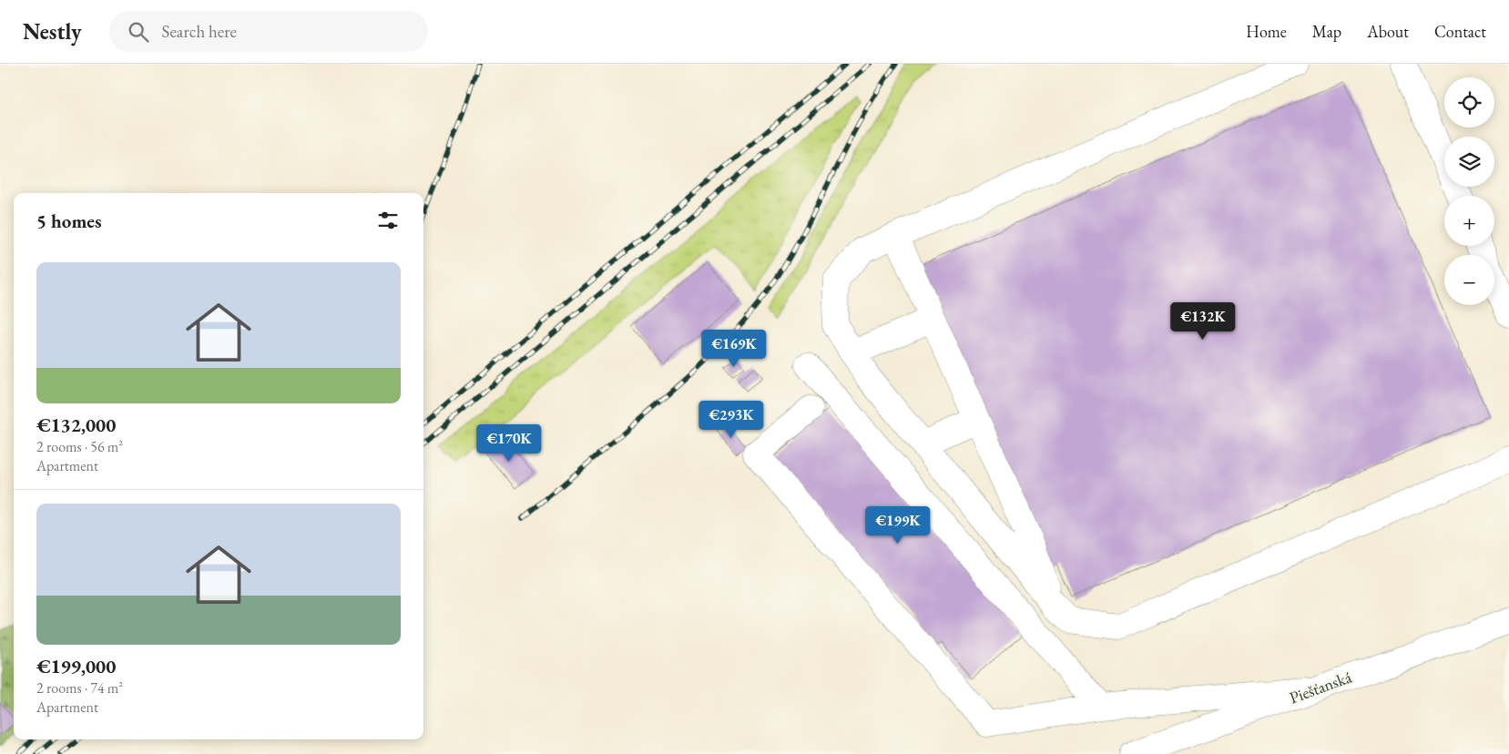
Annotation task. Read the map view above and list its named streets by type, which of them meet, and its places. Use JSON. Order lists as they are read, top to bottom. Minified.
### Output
{"streets":{"main road":["Piešťanská"]},"page":{"header":"Nestly","search":"Search here","nav":["Home","Map","About","Contact"],"map_buttons":["+","−"],"heading":"5 homes","list":[{"name":"€132,000","note":"2 rooms · 56 m² · Apartment"},{"name":"€199,000","note":"2 rooms · 74 m² · Apartment"}],"price":["€132K","€169K","€293K","€170K","€199K"]}}
